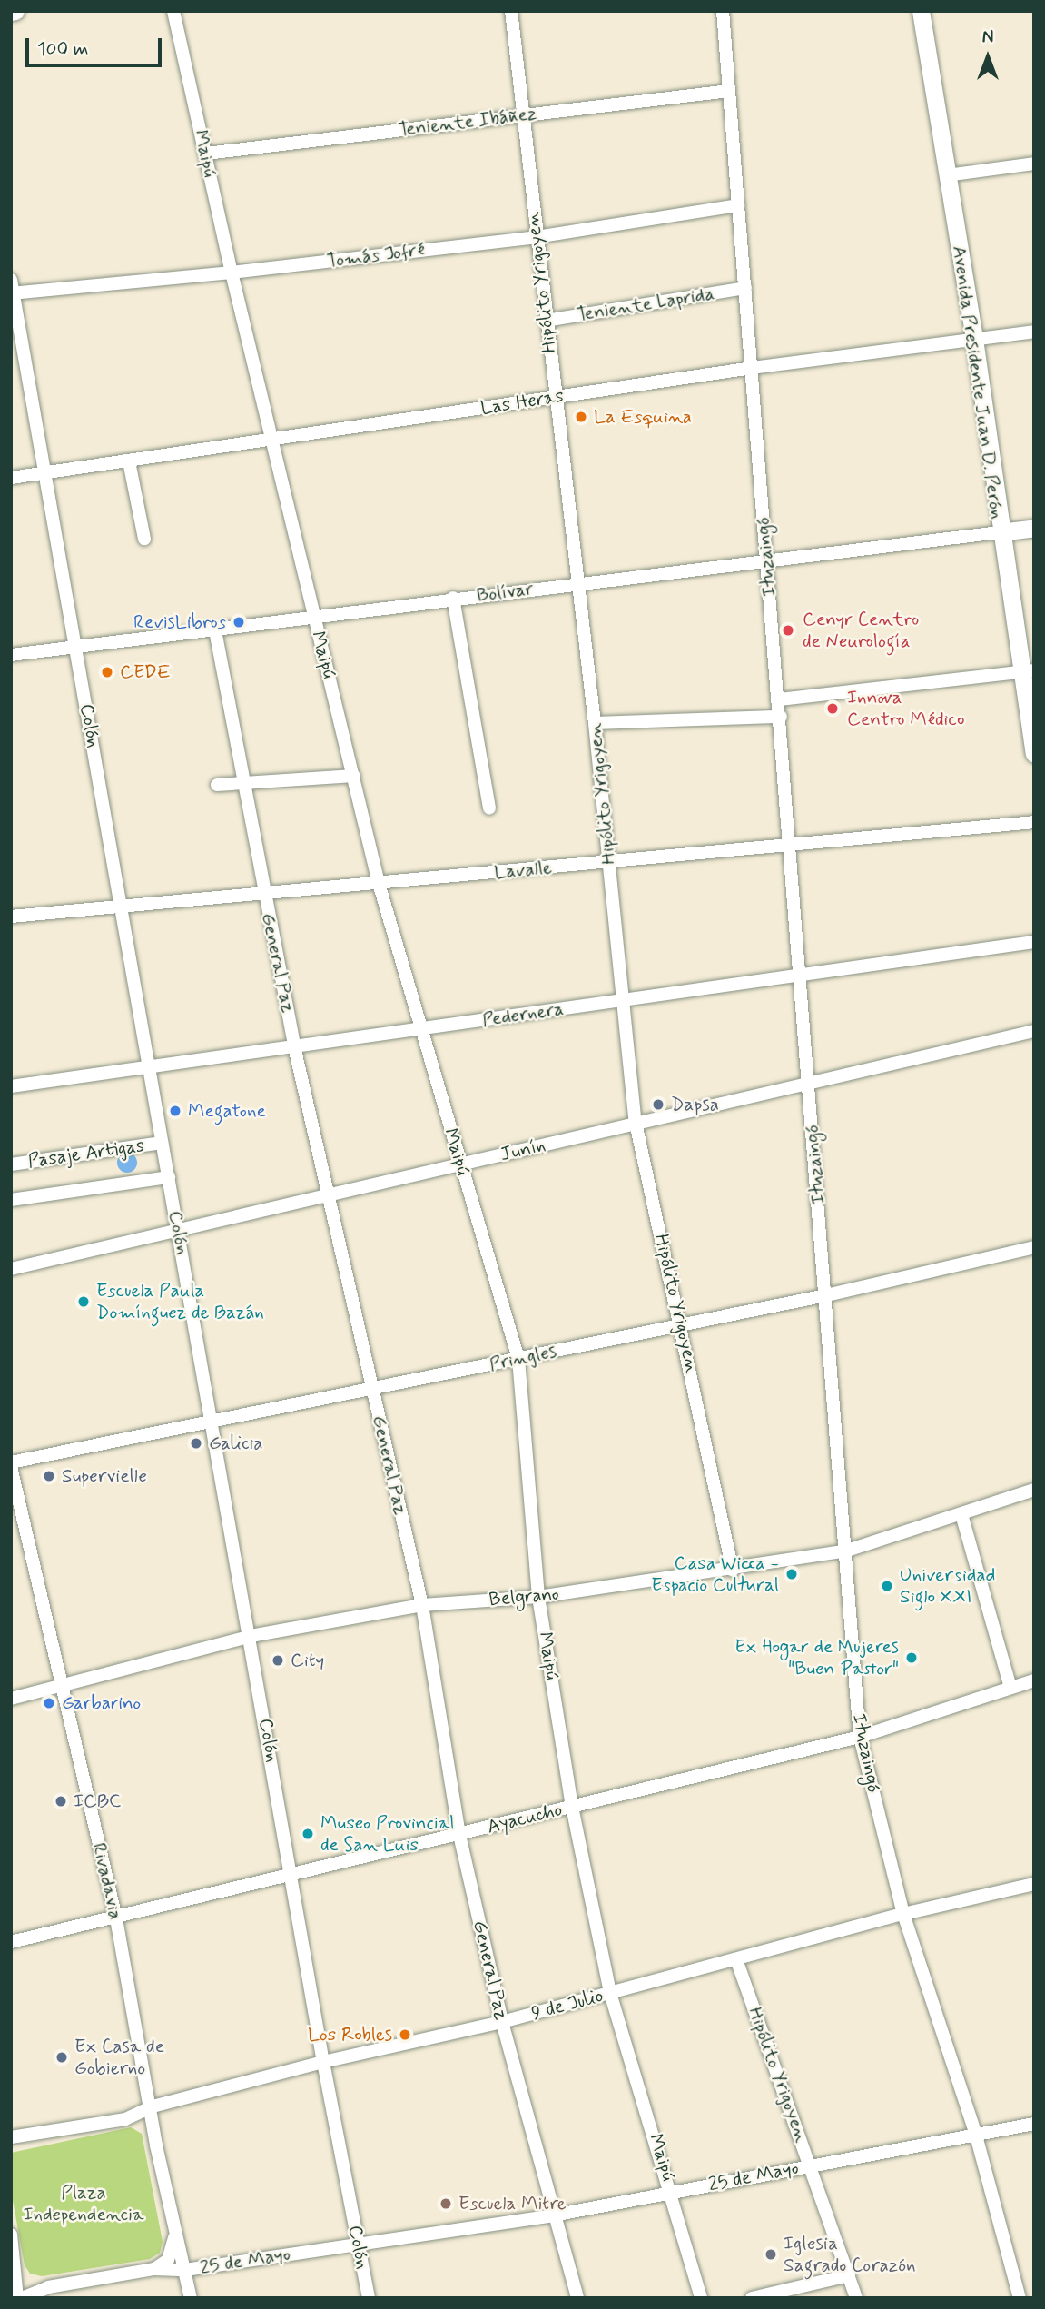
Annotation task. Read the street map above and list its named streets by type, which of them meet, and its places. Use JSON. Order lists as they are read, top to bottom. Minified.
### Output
{"streets":{"main road":["Avenida Presidente Juan D. Perón"],"street":["Teniente Ibáñez","Maipú","Tomás Jofré","Hipólito Yrigoyen","Teniente Laprida","Las Heras","Ituzaingó","Bolívar","Colón","Lavalle","General Paz","Pedernera","Junín","Pasaje Artigas","Pringles","Belgrano","Ayacucho","Rivadavia","9 de Julio","25 de Mayo"]},"crossings":[["Teniente Ibáñez","Maipú"],["Teniente Ibáñez","Hipólito Yrigoyen"],["Teniente Ibáñez","Ituzaingó"],["Maipú","Tomás Jofré"],["Maipú","Las Heras"],["Maipú","Bolívar"],["Maipú","Lavalle"],["Maipú","Pedernera"],["Maipú","Junín"],["Maipú","Pringles"],["Maipú","Belgrano"],["Maipú","Ayacucho"],["Maipú","9 de Julio"],["Maipú","25 de Mayo"],["Tomás Jofré","Hipólito Yrigoyen"],["Tomás Jofré","Ituzaingó"],["Tomás Jofré","Colón"],["Hipólito Yrigoyen","Teniente Laprida"],["Hipólito Yrigoyen","Las Heras"],["Hipólito Yrigoyen","Bolívar"],["Hipólito Yrigoyen","Lavalle"],["Hipólito Yrigoyen","Pedernera"],["Hipólito Yrigoyen","Junín"],["Hipólito Yrigoyen","Pringles"],["Hipólito Yrigoyen","Belgrano"],["Hipólito Yrigoyen","9 de Julio"],["Hipólito Yrigoyen","25 de Mayo"],["Teniente Laprida","Ituzaingó"],["Avenida Presidente Juan D. Perón","Las Heras"],["Avenida Presidente Juan D. Perón","Bolívar"],["Las Heras","Ituzaingó"],["Las Heras","Colón"],["Ituzaingó","Bolívar"],["Ituzaingó","Lavalle"],["Ituzaingó","Pedernera"],["Ituzaingó","Junín"],["Ituzaingó","Pringles"],["Ituzaingó","Belgrano"],["Ituzaingó","Ayacucho"],["Ituzaingó","9 de Julio"],["Ituzaingó","25 de Mayo"],["Bolívar","Colón"],["Bolívar","General Paz"],["Colón","Lavalle"],["Colón","Pedernera"],["Colón","Junín"],["Colón","Pasaje Artigas"],["Colón","Pringles"],["Colón","Belgrano"],["Colón","Ayacucho"],["Colón","9 de Julio"],["Colón","25 de Mayo"],["Lavalle","General Paz"],["General Paz","Pedernera"],["General Paz","Junín"],["General Paz","Pringles"],["General Paz","Belgrano"],["General Paz","Ayacucho"],["General Paz","9 de Julio"],["General Paz","25 de Mayo"],["Pringles","Rivadavia"],["Belgrano","Rivadavia"],["Ayacucho","Rivadavia"],["Rivadavia","9 de Julio"],["Rivadavia","25 de Mayo"]],"parks":["Plaza Independencia"],"places":["La Esquina","RevisLibros","Cenyr Centro de Neurología","CEDE","Innova Centro Médico","Dapsa","Megatone","Escuela Paula Domínguez de Bazán","Galicia","Supervielle","Casa Wicca - Espacio Cultural","Universidad Siglo XXI","Ex Hogar de Mujeres \"Buen Pastor\"","City","Garbarino","ICBC","Museo Provincial de San Luis","Los Robles","Ex Casa de Gobierno","Escuela Mitre","Iglesia Sagrado Corazón"],"scale_bar":"100 m","north":"top"}
